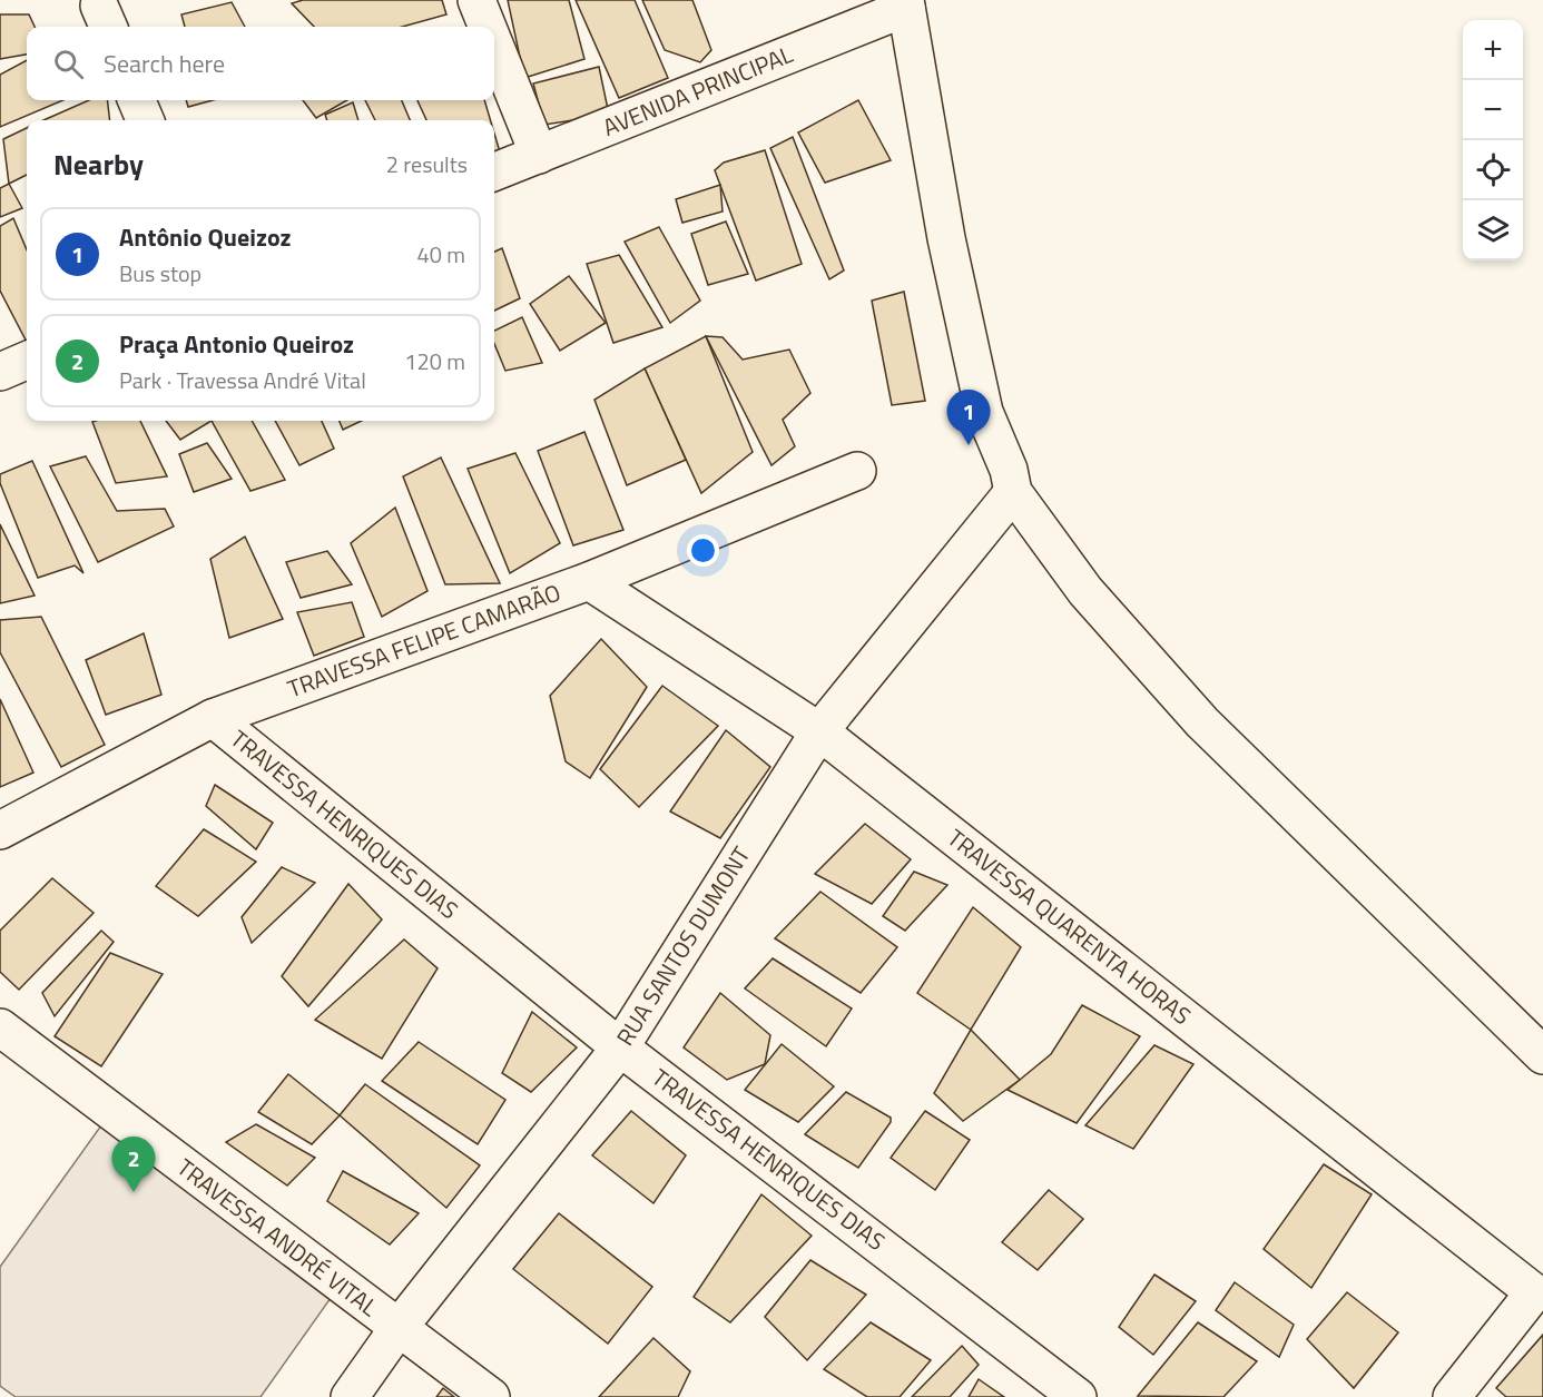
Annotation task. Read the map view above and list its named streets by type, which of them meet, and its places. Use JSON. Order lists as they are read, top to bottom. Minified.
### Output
{"streets":{"street":["AVENIDA PRINCIPAL","TRAVESSA FELIPE CAMARÃO","TRAVESSA HENRIQUES DIAS","TRAVESSA QUARENTA HORAS","RUA SANTOS DUMONT","TRAVESSA ANDRÉ VITAL"]},"crossings":[["TRAVESSA FELIPE CAMARÃO","TRAVESSA HENRIQUES DIAS"],["TRAVESSA FELIPE CAMARÃO","TRAVESSA QUARENTA HORAS"],["TRAVESSA HENRIQUES DIAS","RUA SANTOS DUMONT"],["TRAVESSA QUARENTA HORAS","RUA SANTOS DUMONT"],["RUA SANTOS DUMONT","TRAVESSA ANDRÉ VITAL"]],"page":{"map_buttons":["+","−"],"search":"Search here","heading":["Nearby","2 results"],"list":[{"mark":"1","name":"Antônio Queizoz","note":"Bus stop","value":"40 m"},{"mark":"2","name":"Praça Antonio Queiroz","note":"Park · Travessa André Vital","value":"120 m"}],"pins":["1","2"]}}
